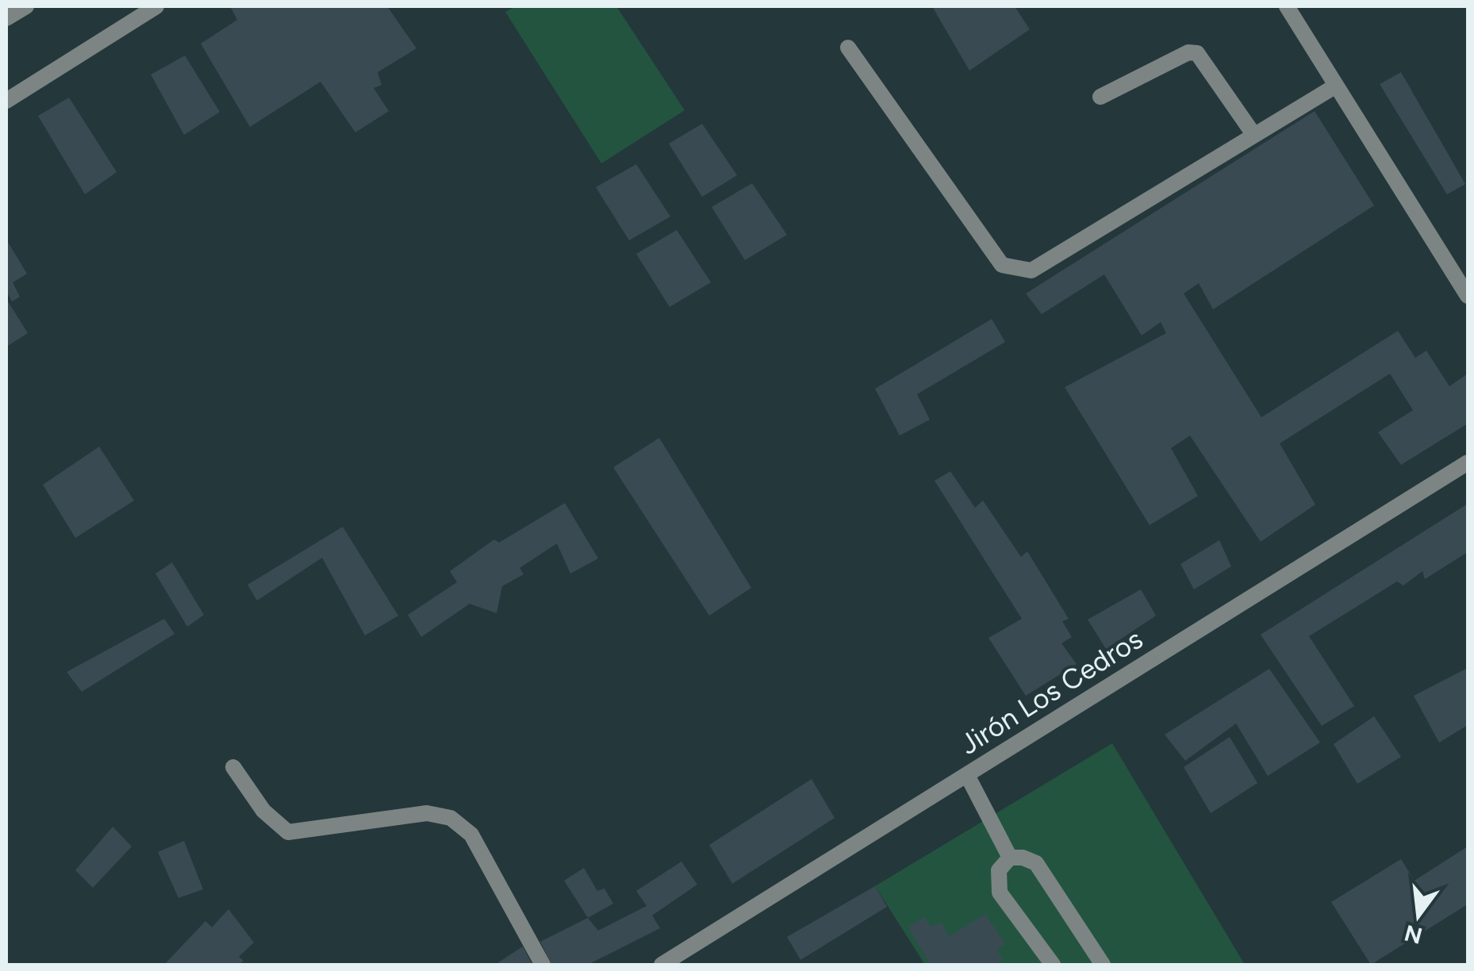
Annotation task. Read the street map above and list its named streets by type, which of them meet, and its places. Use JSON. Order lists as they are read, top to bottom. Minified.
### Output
{"streets":{"street":["Jirón Los Cedros"]},"north":"bottom"}
